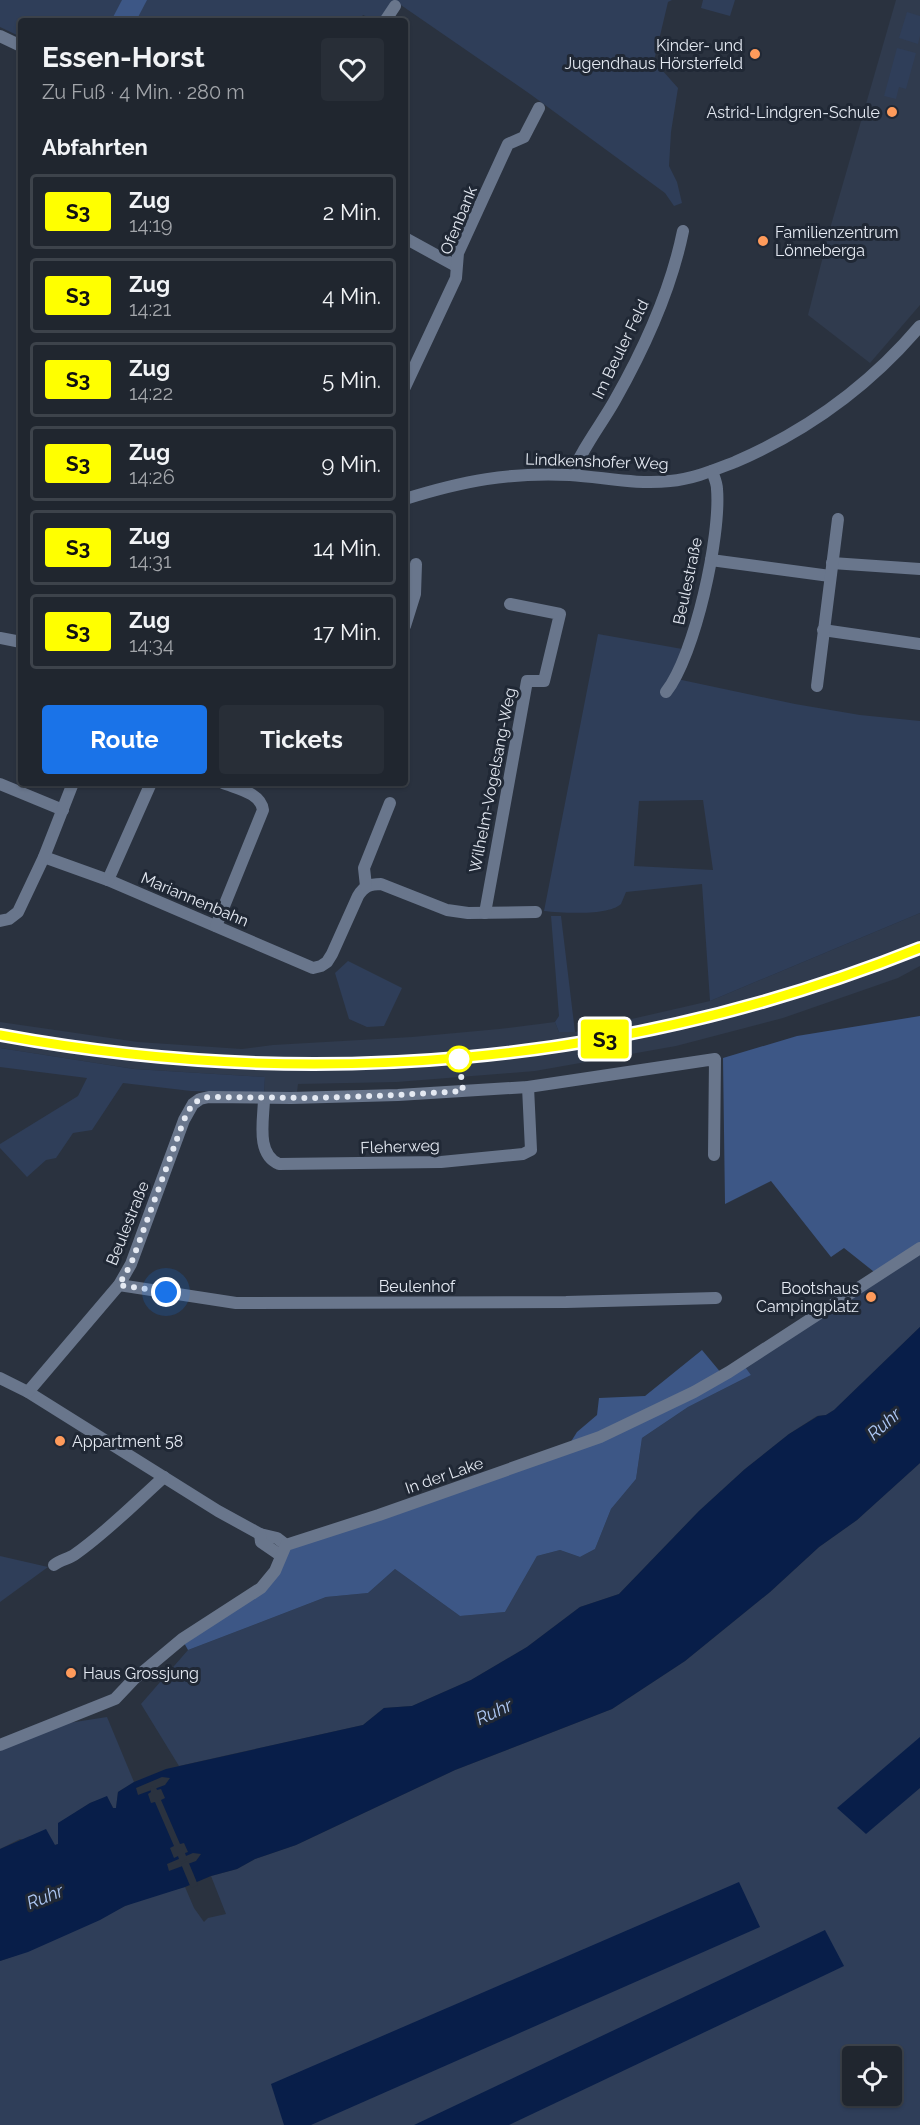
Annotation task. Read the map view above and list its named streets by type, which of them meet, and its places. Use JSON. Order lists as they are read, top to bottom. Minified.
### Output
{"streets":{"street":["Ofenbank","Im Beuler Feld","Lindkenshofer Weg","Beulestraße","Wilhelm-Vogelsang-Weg","Mariannenbahn","Fleherweg","Beulenhof","In der Lake"]},"crossings":[["Im Beuler Feld","Lindkenshofer Weg"],["Lindkenshofer Weg","Beulestraße"],["Beulestraße","Fleherweg"],["Beulestraße","Beulenhof"]],"water":["Ruhr"],"places":["Kinder- und Jugendhaus Hörsterfeld","Astrid-Lindgren-Schule","Familienzentrum Lönneberga","Bootshaus Campingplatz","Appartment 58","Haus Grossjung"],"page":{"on_map":"S3","heading":[["Essen-Horst","Zu Fuß · 4 Min. · 280 m"],"Abfahrten"],"list":[{"mark":"S3","name":"Zug","note":"14:19","value":"2 Min."},{"mark":"S3","name":"Zug","note":"14:21","value":"4 Min."},{"mark":"S3","name":"Zug","note":"14:22","value":"5 Min."},{"mark":"S3","name":"Zug","note":"14:26","value":"9 Min."},{"mark":"S3","name":"Zug","note":"14:31","value":"14 Min."},{"mark":"S3","name":"Zug","note":"14:34","value":"17 Min."}],"buttons":["Route","Tickets"]}}
